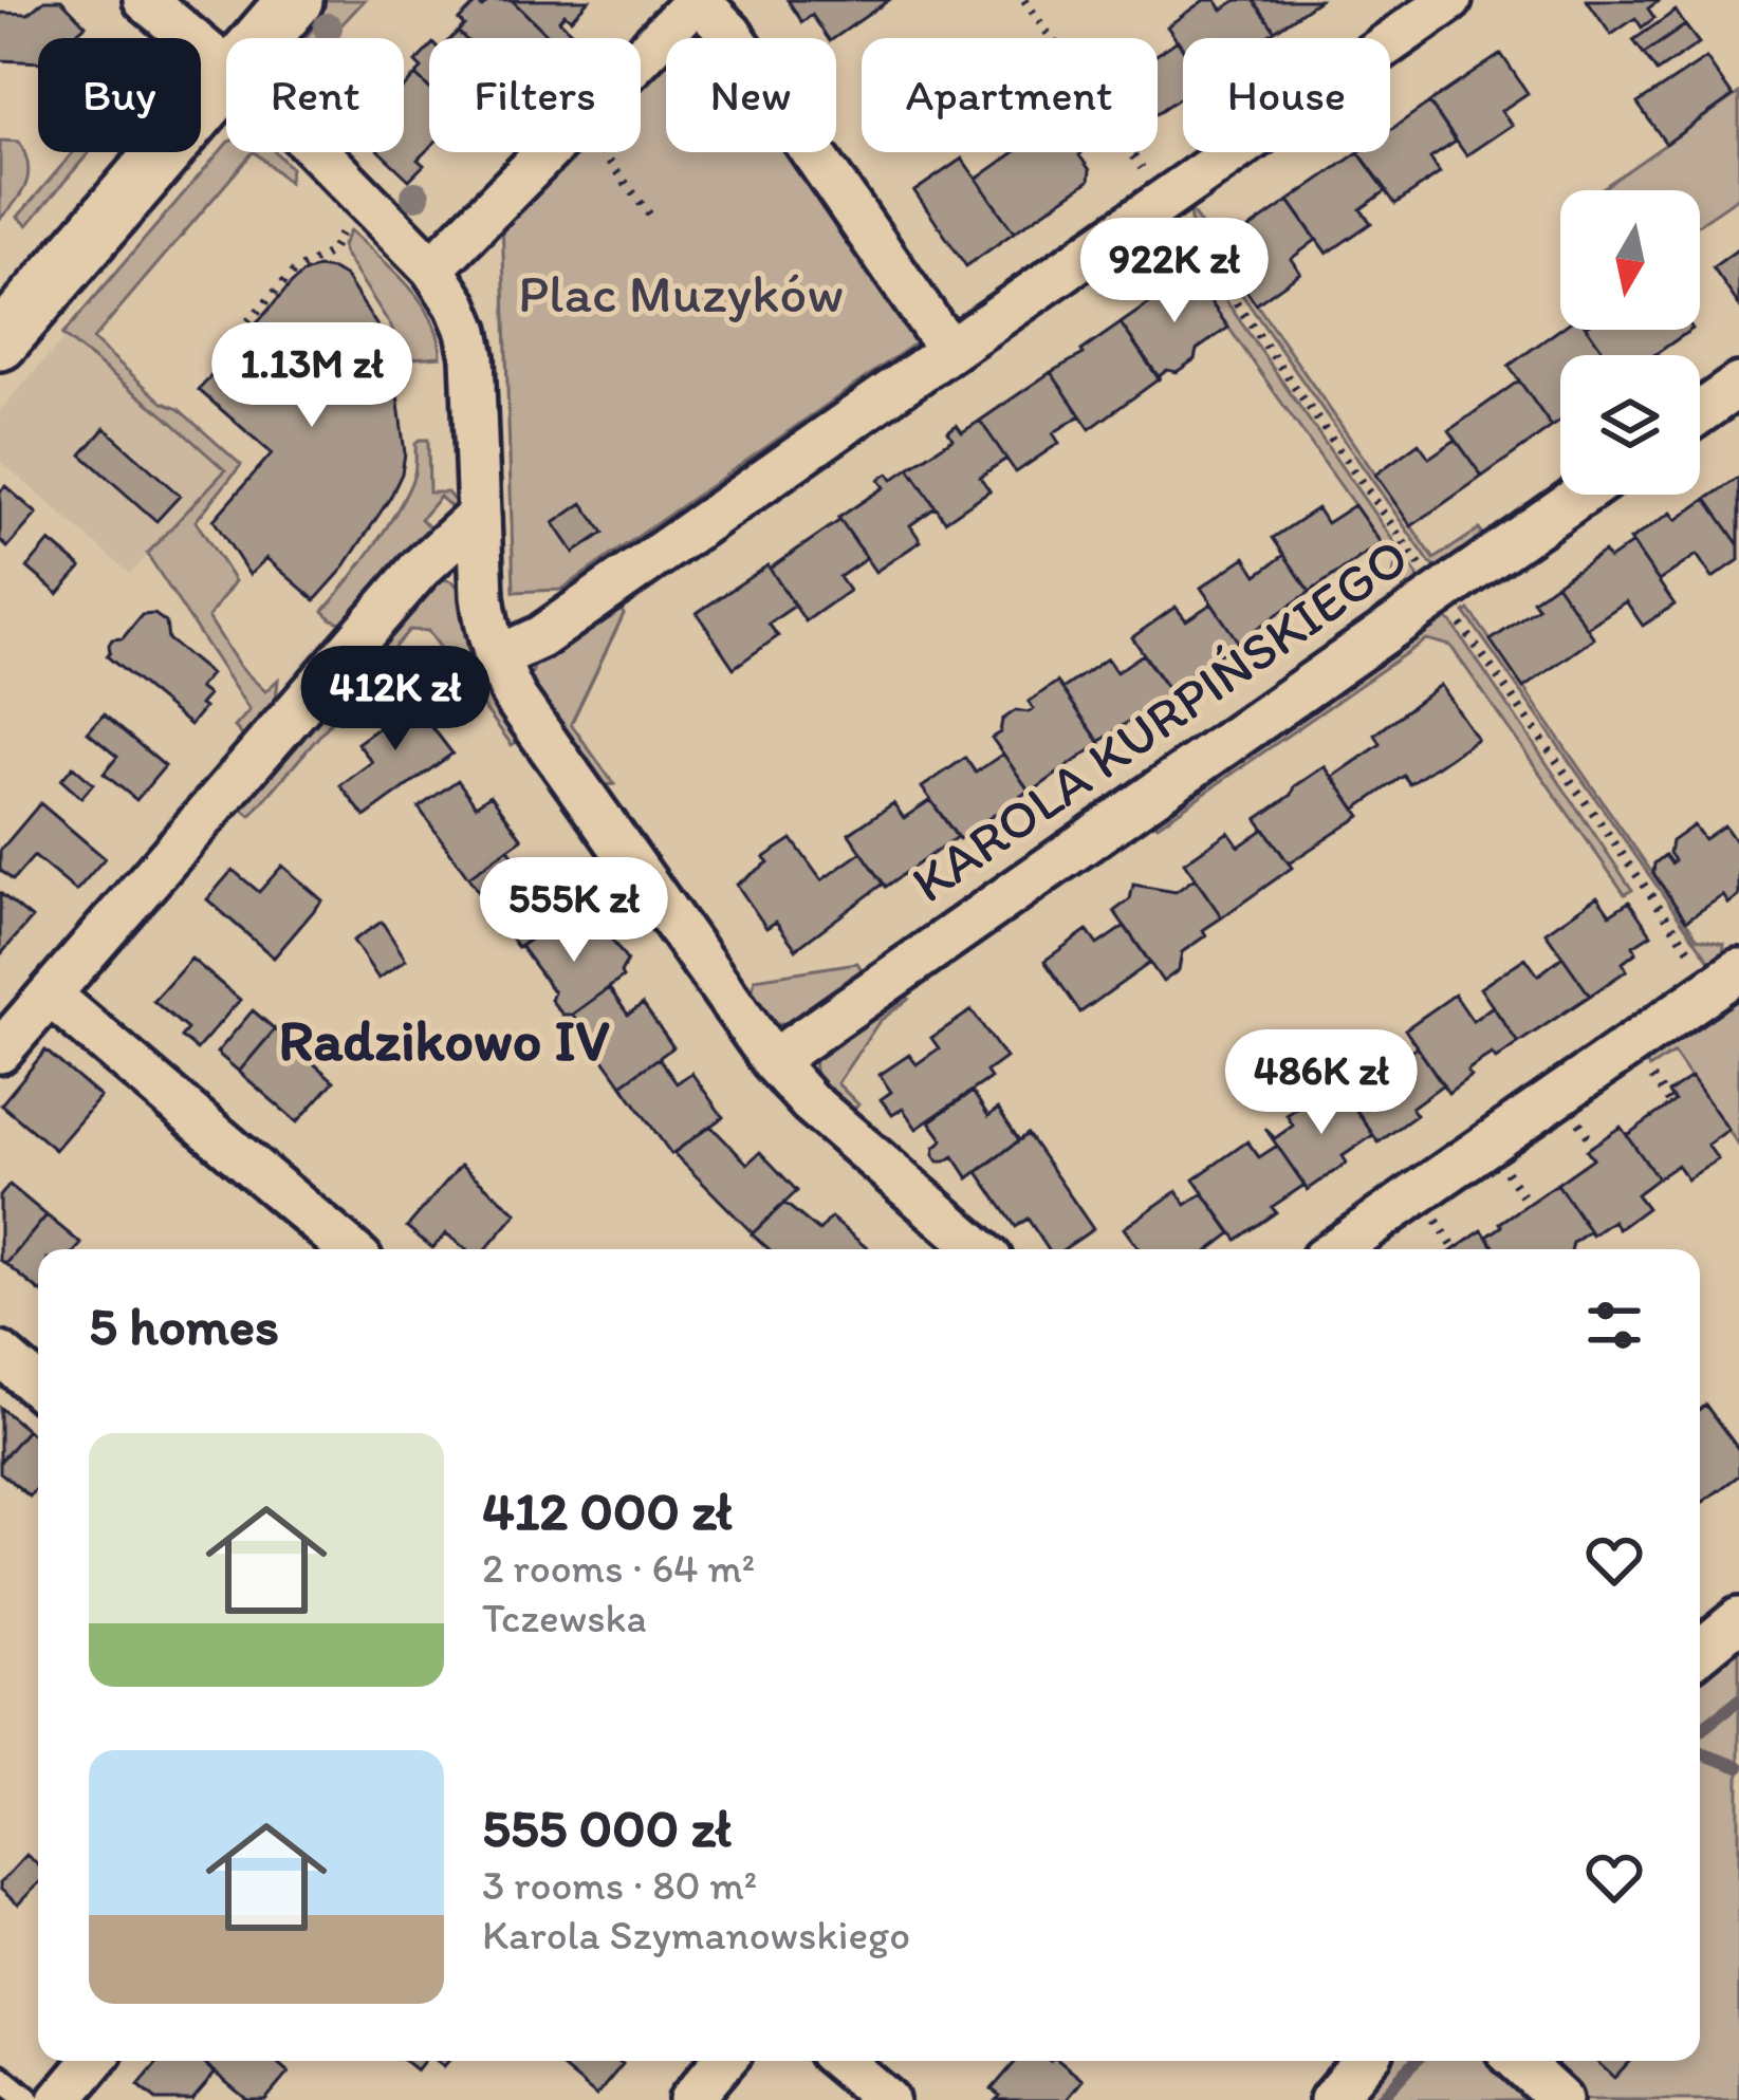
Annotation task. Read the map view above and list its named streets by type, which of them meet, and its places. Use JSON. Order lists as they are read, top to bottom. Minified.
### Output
{"streets":{"street":["KAROLA KURPIŃSKIEGO"]},"districts":["Radzikowo IV"],"parks":["Plac Muzyków"],"north":"bottom","page":{"chip":["Buy","Rent","Filters","New","Apartment","House"],"price":["922K zł","1.13M zł","412K zł","555K zł","486K zł"],"heading":"5 homes","list":[{"name":"412 000 zł","note":"2 rooms · 64 m² · Tczewska"},{"name":"555 000 zł","note":"3 rooms · 80 m² · Karola Szymanowskiego"}]}}
